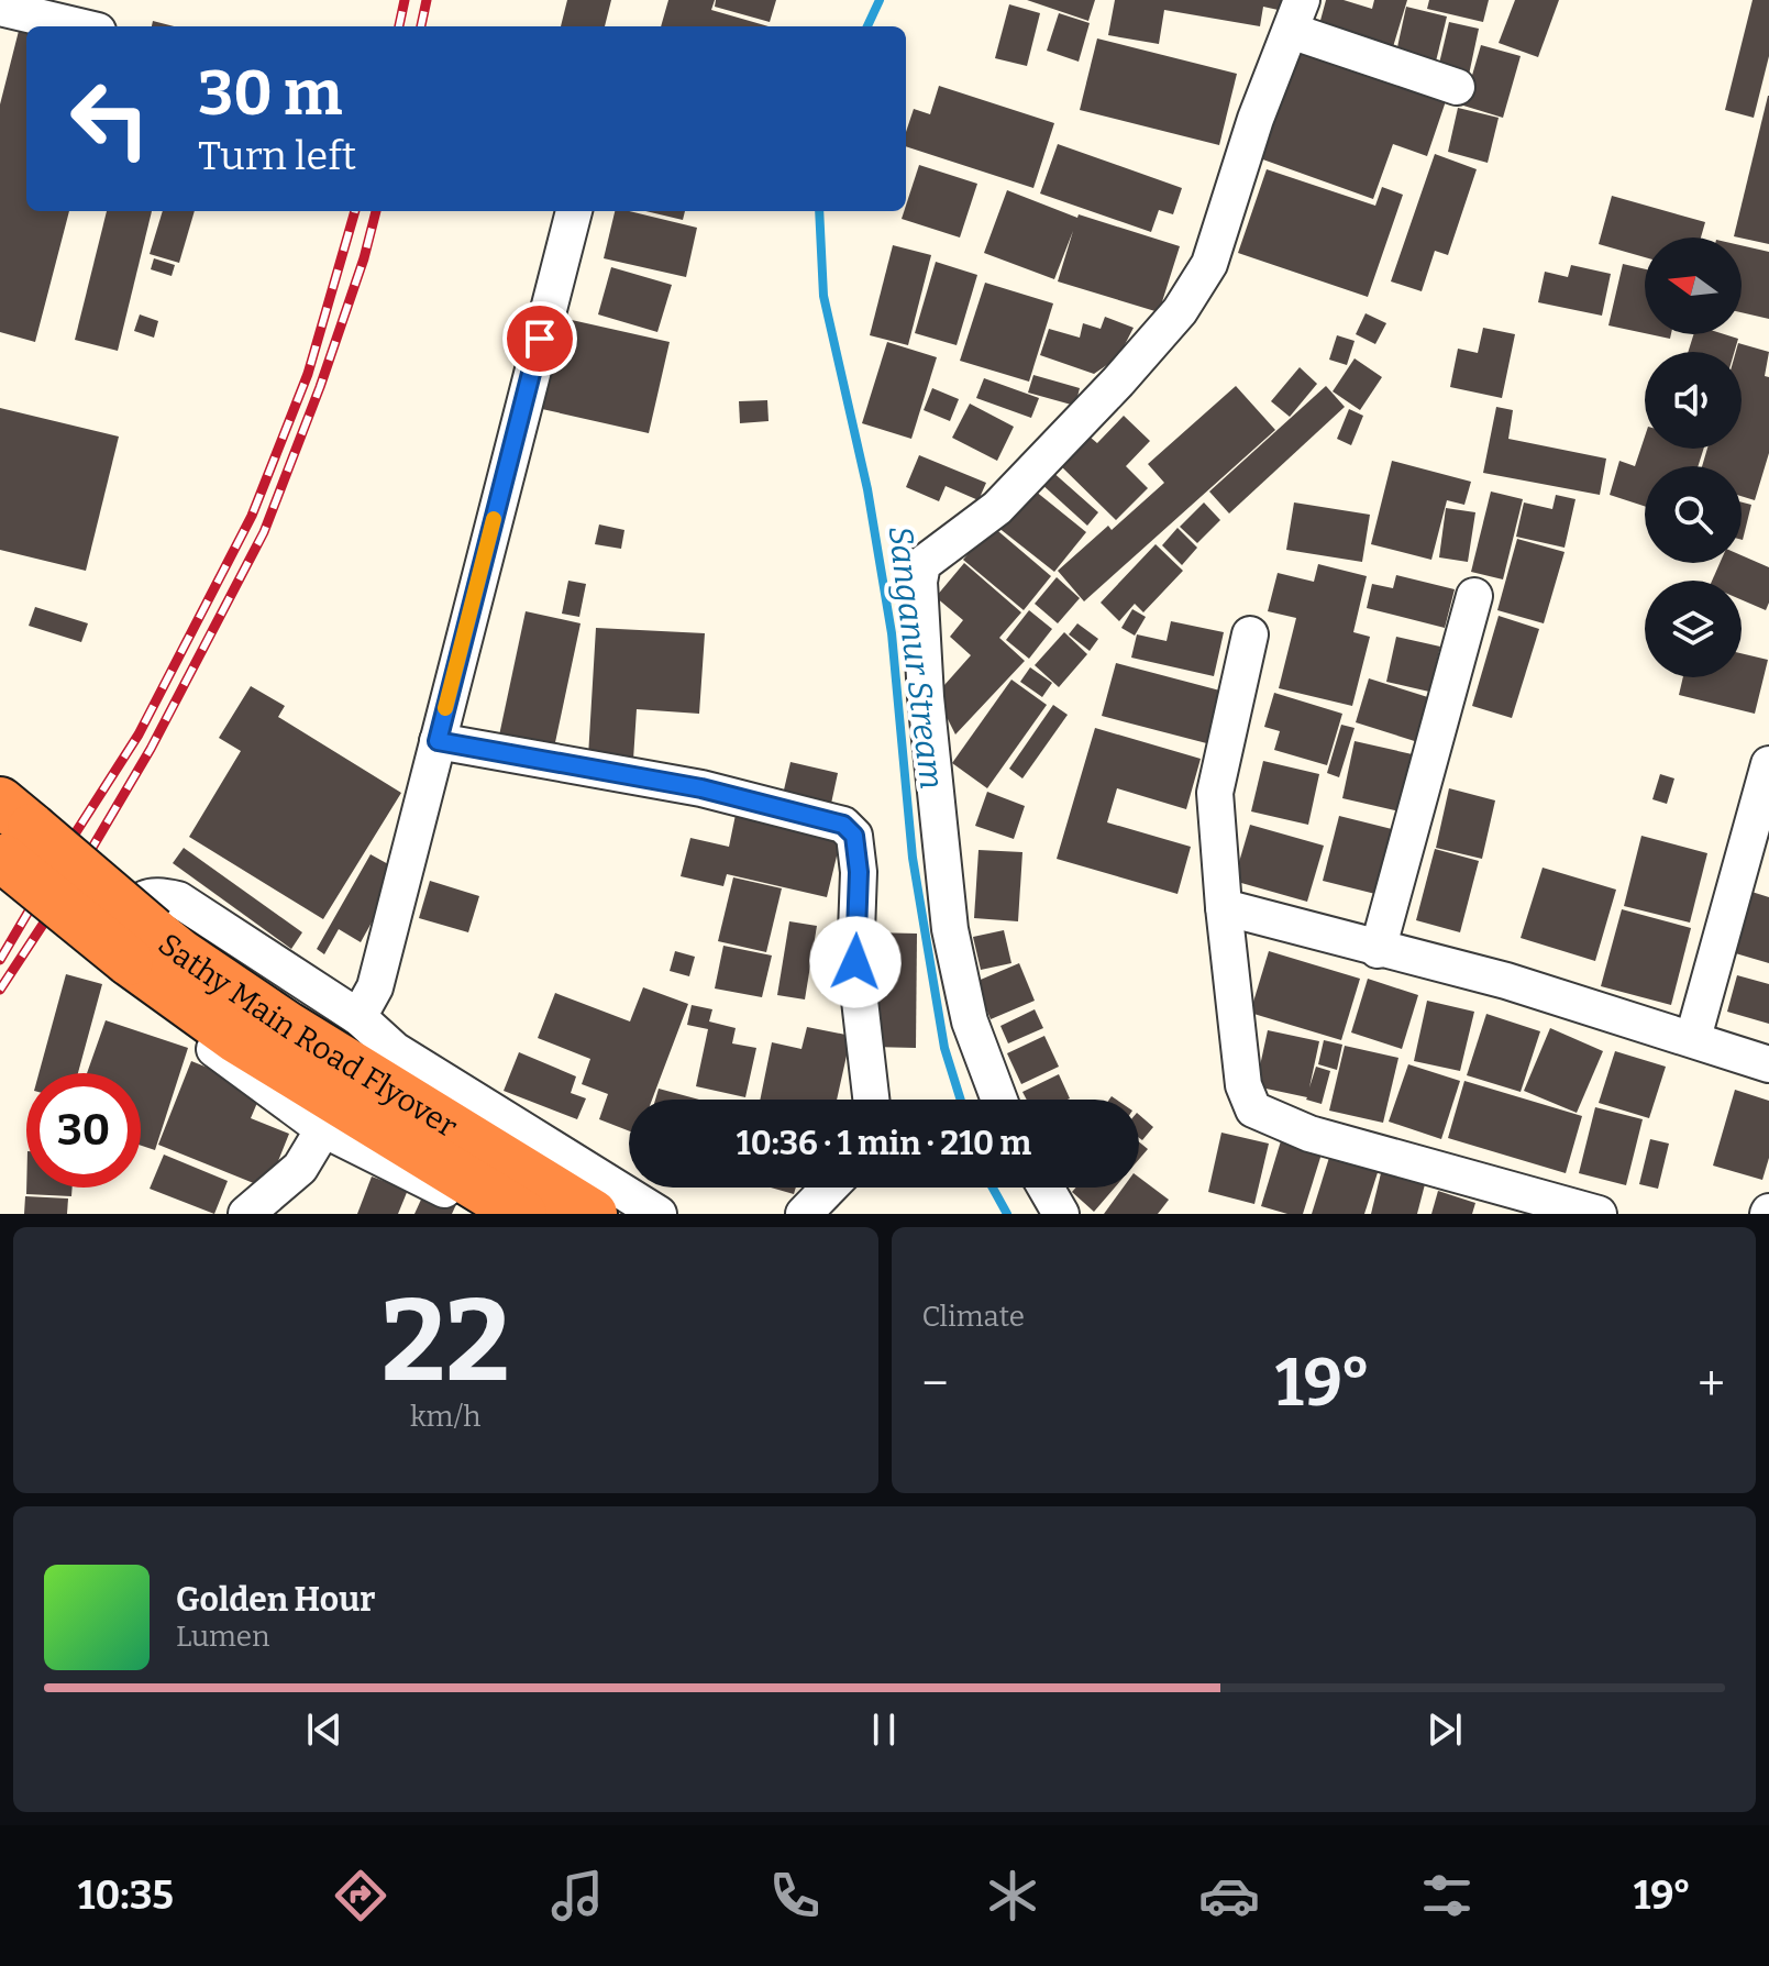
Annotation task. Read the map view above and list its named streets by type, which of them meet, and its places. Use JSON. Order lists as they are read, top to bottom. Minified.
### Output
{"streets":{"highway":["Sathy Main Road Flyover"]},"water":["Sanganur Stream"],"north":"left","page":{"turn":["30 m","Turn left"],"limit":"30","trip":"10:36 · 1 min · 210 m","tile":[["22","km/h"],"Climate"],"heat":["−","19°","+"],"song":["Golden Hour","Lumen"],"tabs":["10:35","19°"]}}
